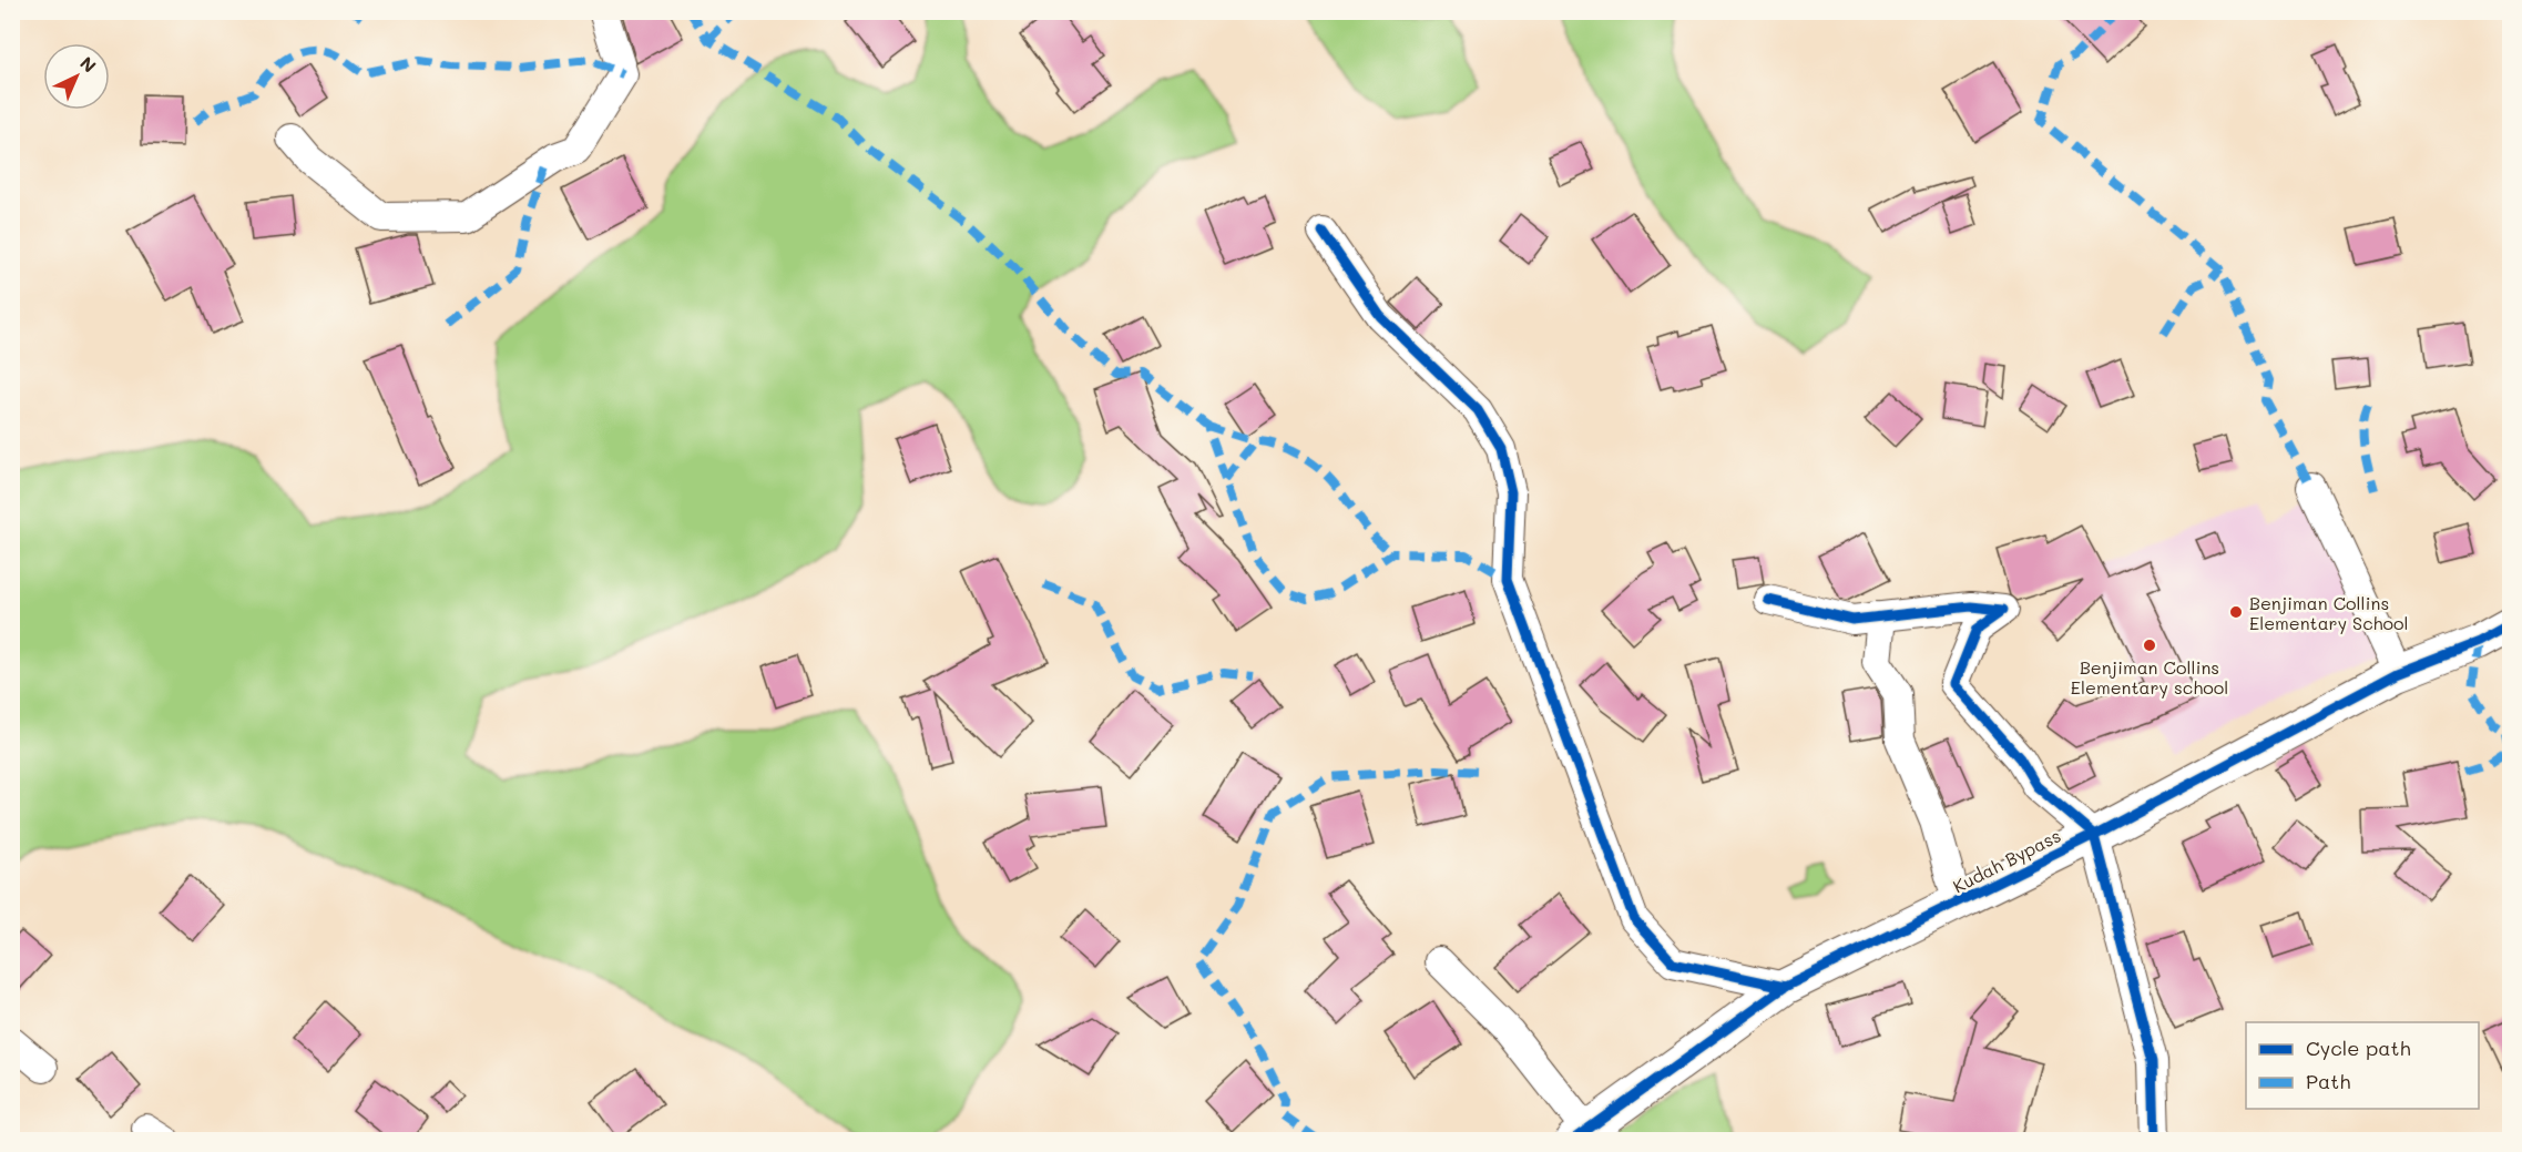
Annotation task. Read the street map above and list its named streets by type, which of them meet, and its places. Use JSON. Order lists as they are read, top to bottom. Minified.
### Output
{"streets":{"street":["Kudah Bypass"]},"places":["Benjiman Collins Elementary School","Benjiman Collins Elementary school"],"legend":["Cycle path","Path"],"north":"top right"}
